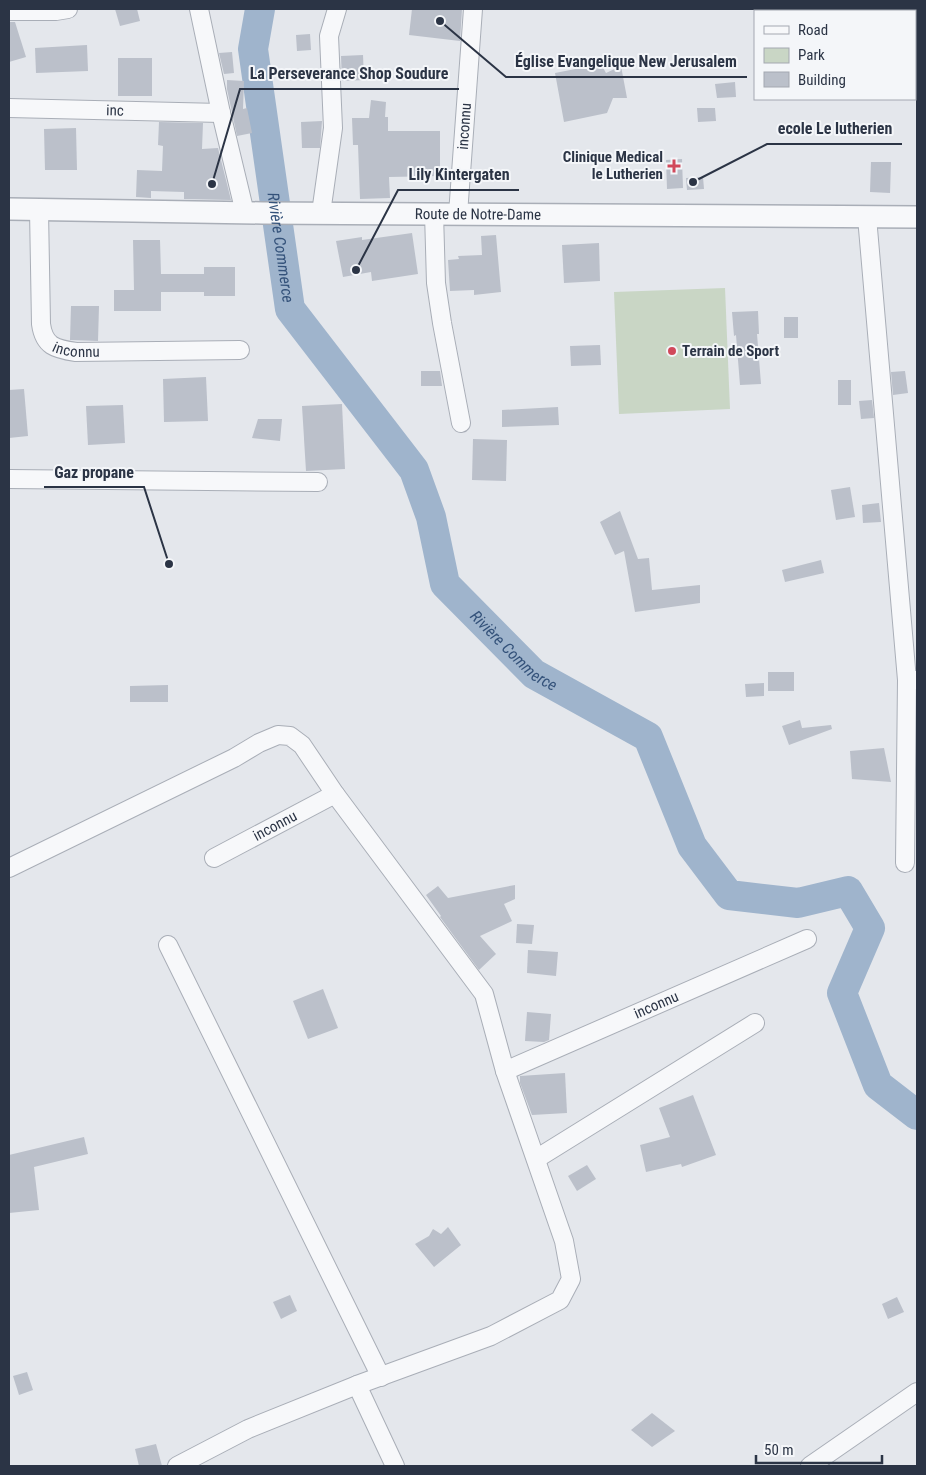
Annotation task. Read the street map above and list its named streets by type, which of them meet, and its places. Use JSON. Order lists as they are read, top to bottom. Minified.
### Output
{"streets":{"street":["inc","inconnu","Route de Notre-Dame"]},"crossings":[["inconnu","Route de Notre-Dame"]],"water":["Rivière Commerce"],"places":{"other":["Église Evangelique New Jerusalem","ecole Le lutherien","La Perseverance Shop Soudure","Lily Kintergaten","Terrain de Sport","Gaz propane"],"health":["Clinique Medical le Lutherien"]},"legend":["Road","Park","Building"],"scale_bar":"50 m"}
